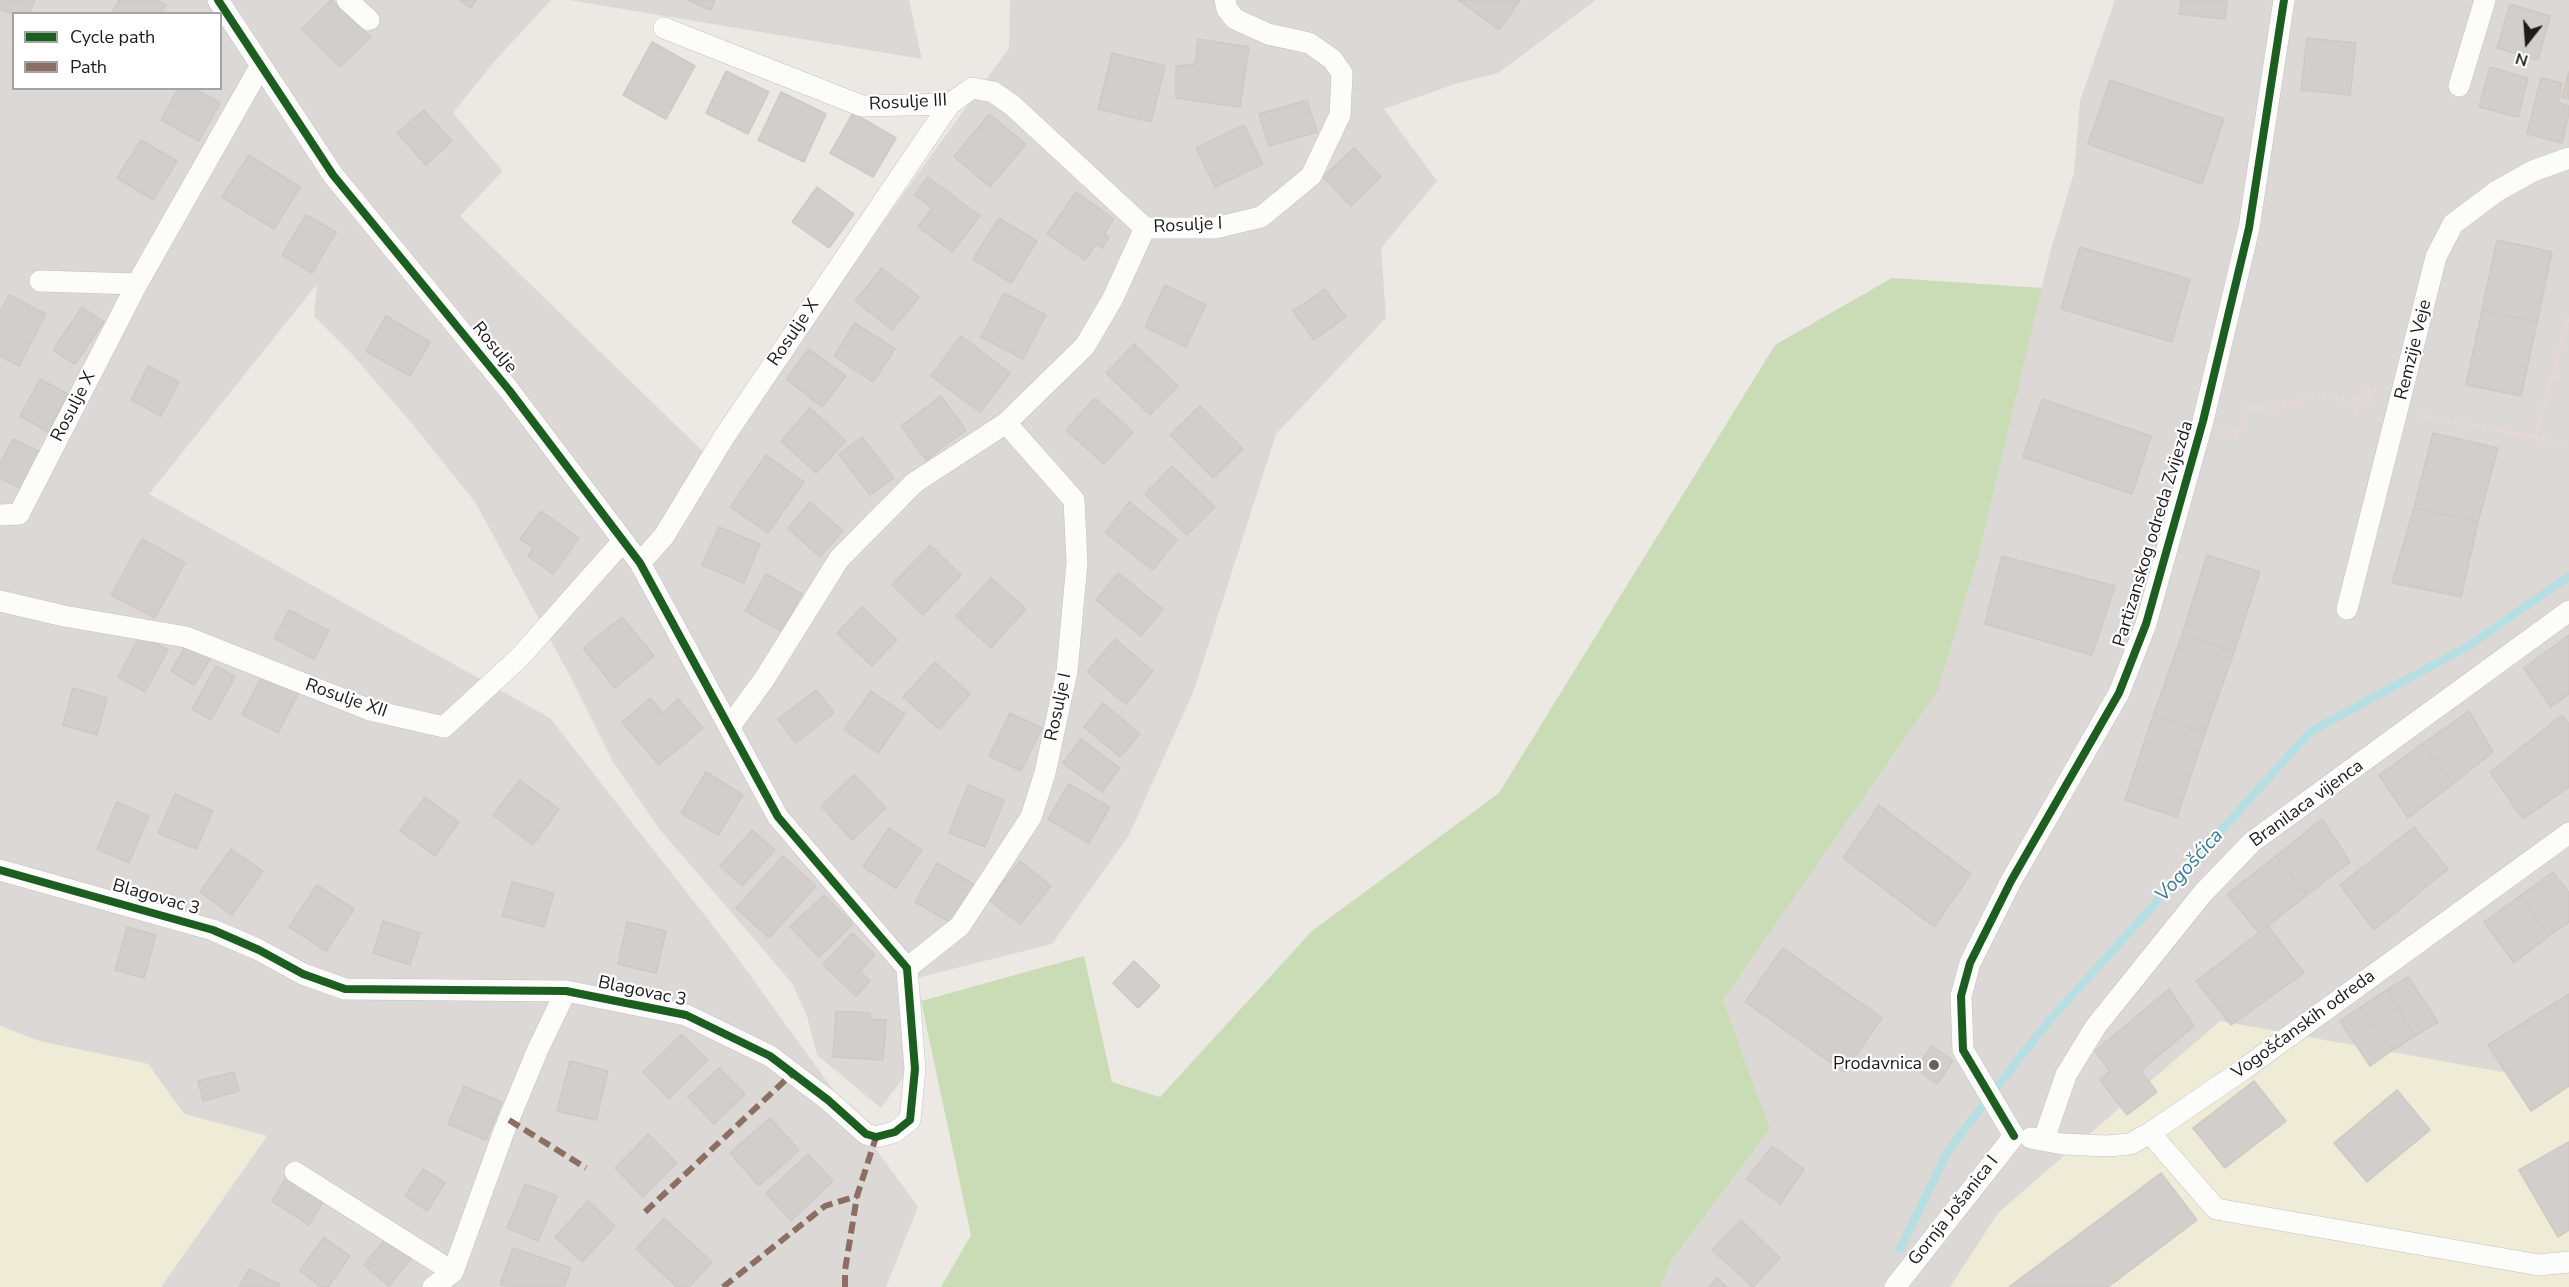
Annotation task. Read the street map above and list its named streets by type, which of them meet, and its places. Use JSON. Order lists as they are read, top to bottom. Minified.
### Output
{"streets":{"street":["Rosulje III","Rosulje I","Rosulje X","Rosulje","Remzije Veje","Partizanskog odreda Zvijezda","Rosulje XII","Branilaca vijenca","Blagovac 3","Vogošćanskih odreda","Gornja Jošanica I"]},"crossings":[["Rosulje III","Rosulje I"],["Rosulje III","Rosulje X"],["Rosulje I","Rosulje"],["Rosulje I","Blagovac 3"],["Rosulje X","Rosulje"],["Rosulje","Rosulje XII"],["Partizanskog odreda Zvijezda","Vogošćanskih odreda"],["Partizanskog odreda Zvijezda","Gornja Jošanica I"],["Branilaca vijenca","Vogošćanskih odreda"],["Vogošćanskih odreda","Gornja Jošanica I"]],"water":["Vogošćica"],"places":["Prodavnica"],"legend":["Cycle path","Path"],"north":"bottom"}
